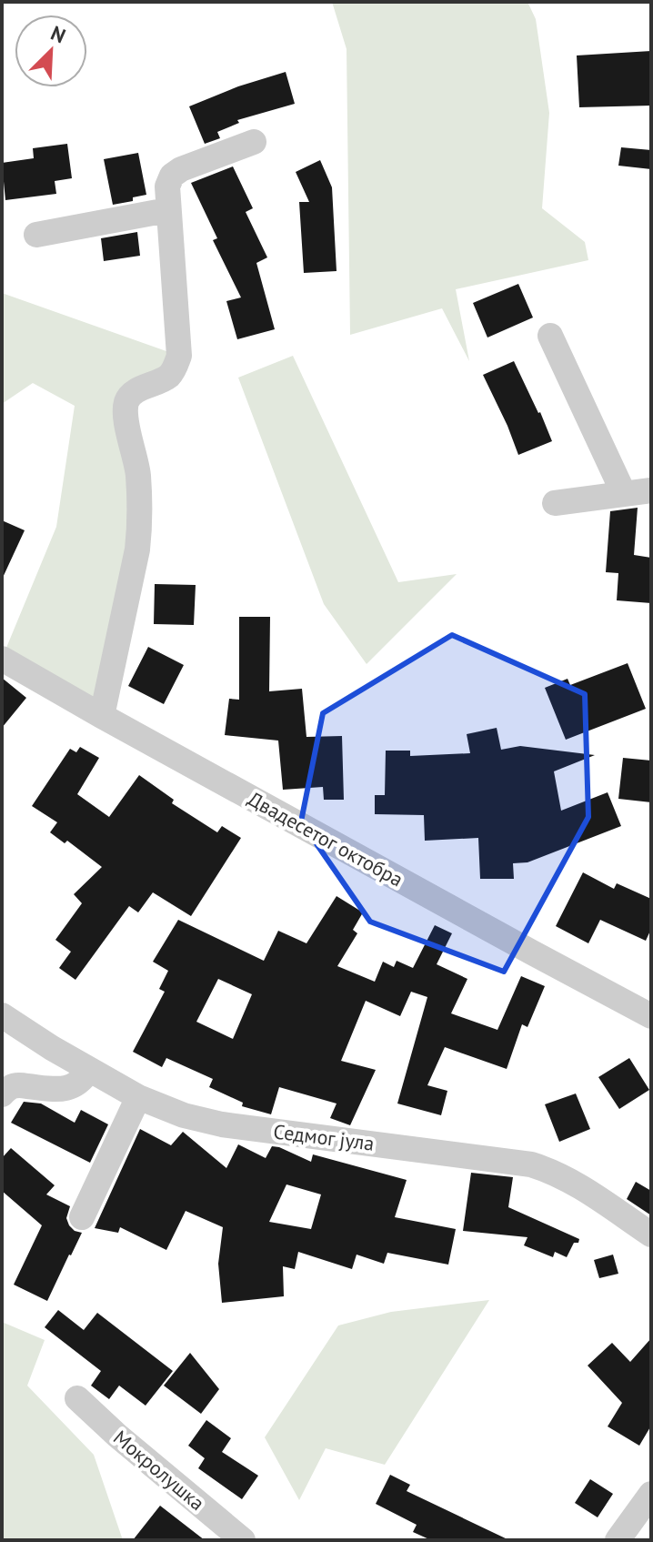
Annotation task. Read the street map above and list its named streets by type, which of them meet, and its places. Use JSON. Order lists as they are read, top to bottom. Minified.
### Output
{"streets":{"street":["Двадесетог октобра","Седмог јула","Мокролушка"]},"north":"top right"}
